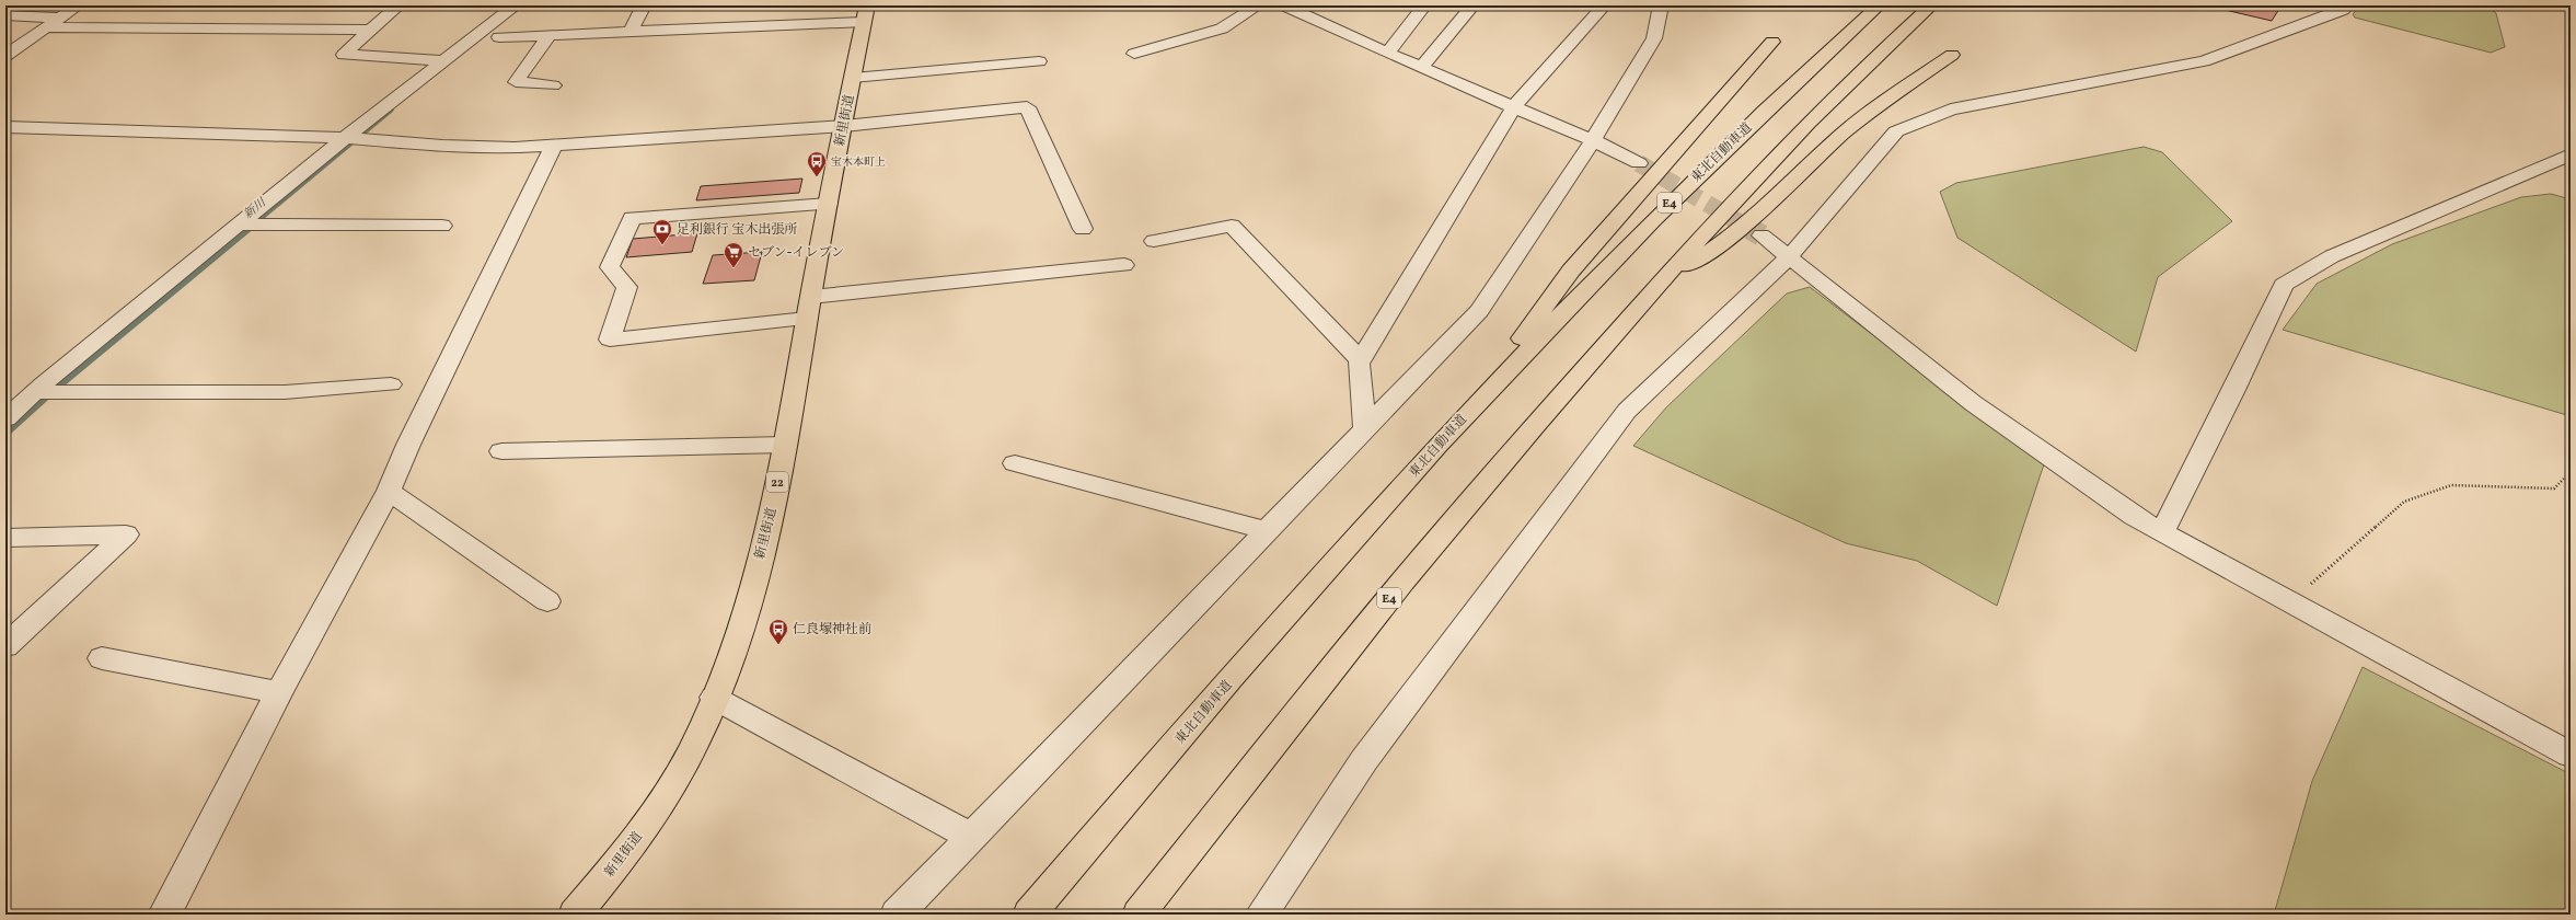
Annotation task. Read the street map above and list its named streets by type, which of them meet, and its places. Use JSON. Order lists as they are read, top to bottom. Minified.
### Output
{"streets":{"main road":["新里街道","東北自動車道","E4","22"]},"water":["新川"],"places":{"bus stop":["宝木本町上","仁良塚神社前"],"bank":["足利銀行 宝木出張所"],"supermarket":["セブン-イレブン"]}}
